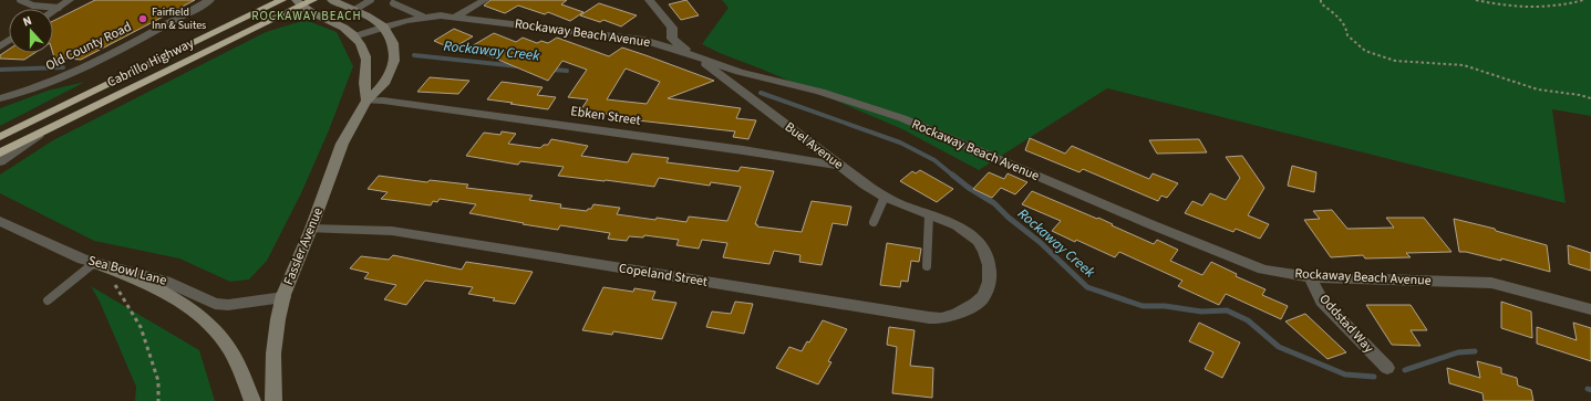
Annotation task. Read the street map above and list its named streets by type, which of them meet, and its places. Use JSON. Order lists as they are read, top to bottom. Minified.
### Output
{"streets":{"highway":["Cabrillo Highway"],"street":["Rockaway Beach Avenue","Old County Road","Ebken Street","Buel Avenue","Fassler Avenue","Sea Bowl Lane","Copeland Street","Oddstad Way"]},"crossings":[["Rockaway Beach Avenue","Buel Avenue"],["Rockaway Beach Avenue","Fassler Avenue"],["Rockaway Beach Avenue","Oddstad Way"],["Ebken Street","Buel Avenue"],["Ebken Street","Fassler Avenue"],["Buel Avenue","Copeland Street"],["Fassler Avenue","Sea Bowl Lane"],["Fassler Avenue","Copeland Street"]],"districts":["ROCKAWAY BEACH"],"water":["Rockaway Creek"],"places":["Fairfield Inn & Suites"],"north":"top"}
